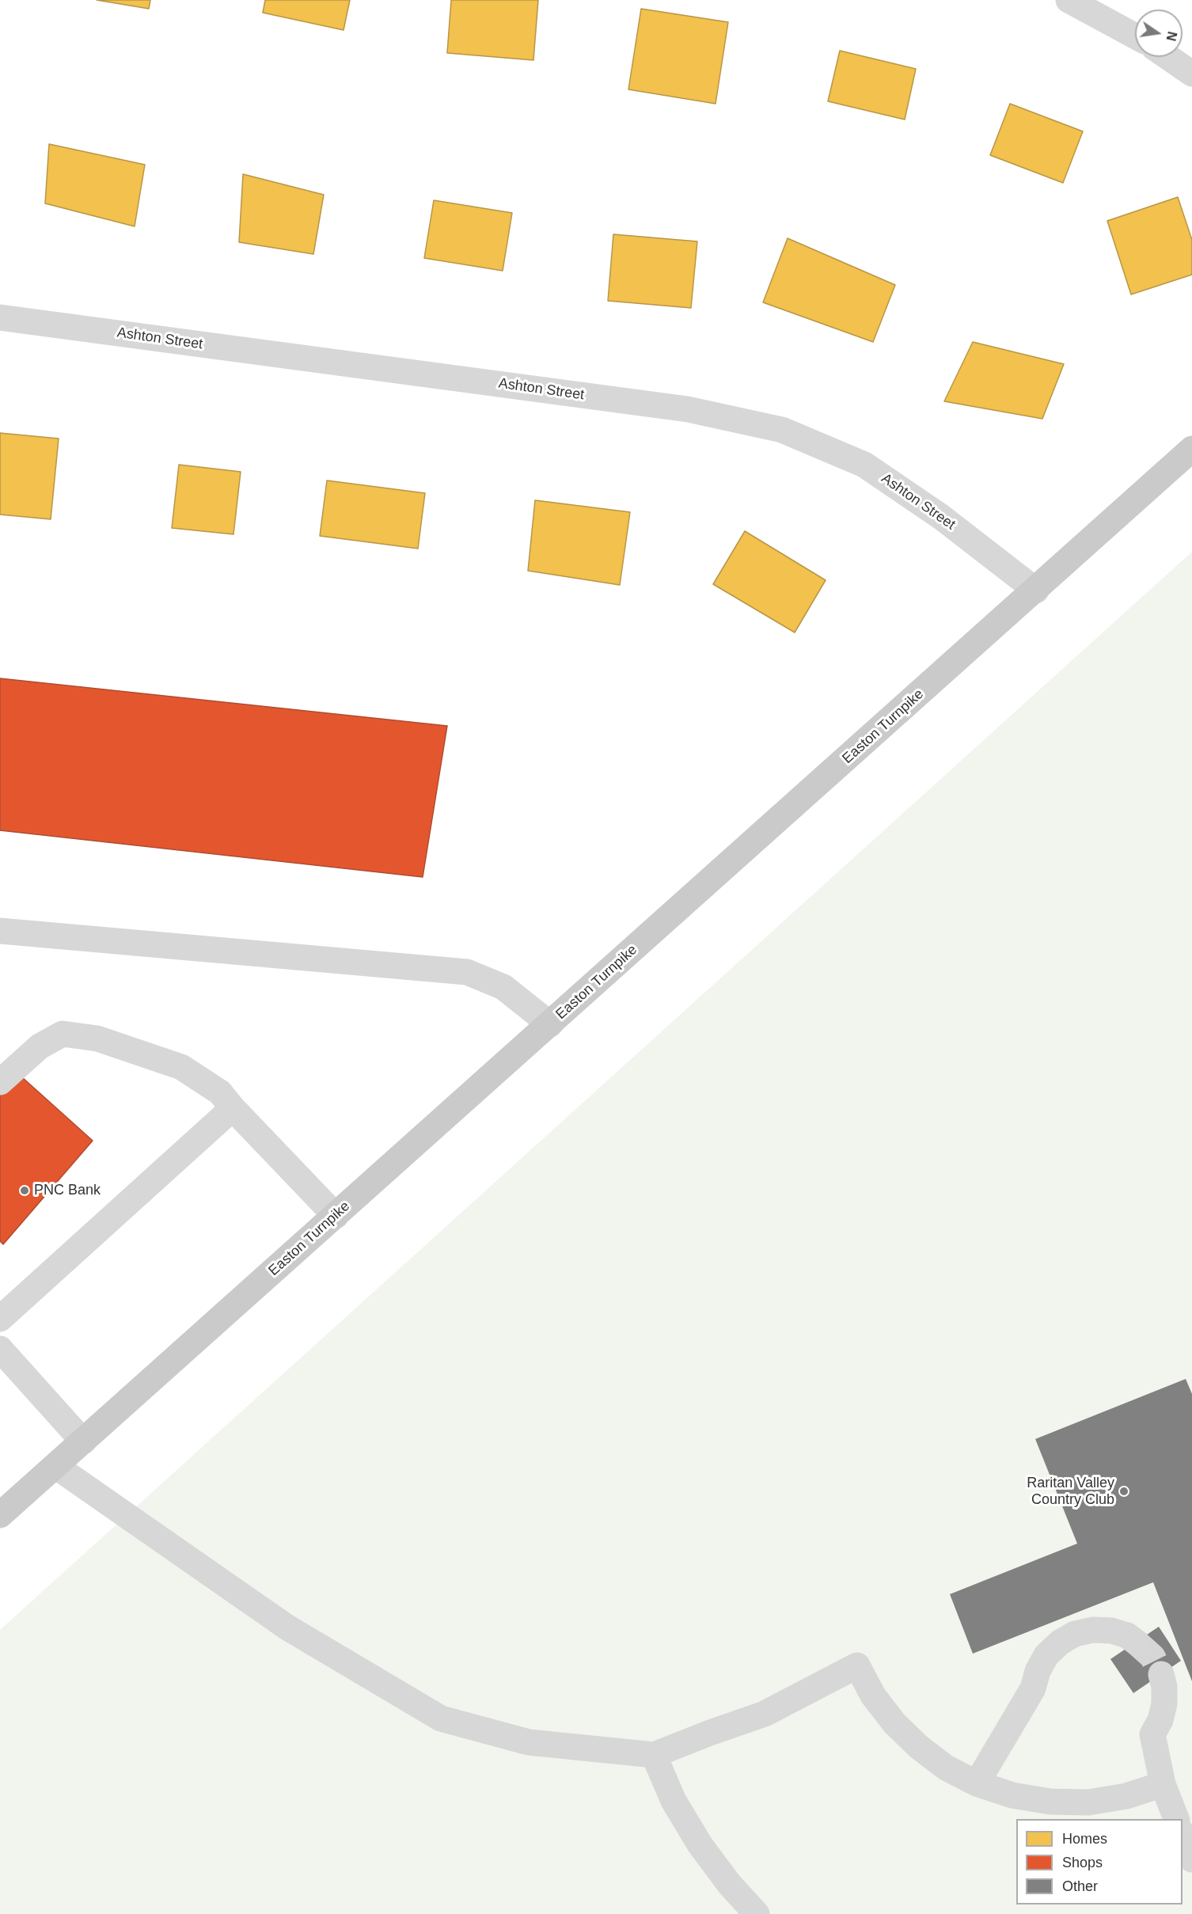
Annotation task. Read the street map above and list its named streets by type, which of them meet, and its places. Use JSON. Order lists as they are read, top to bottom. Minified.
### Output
{"streets":{"main road":["Easton Turnpike"],"street":["Ashton Street"]},"crossings":[["Ashton Street","Easton Turnpike"]],"places":["PNC Bank","Raritan Valley Country Club"],"legend":["Homes","Shops","Other"],"north":"right"}
